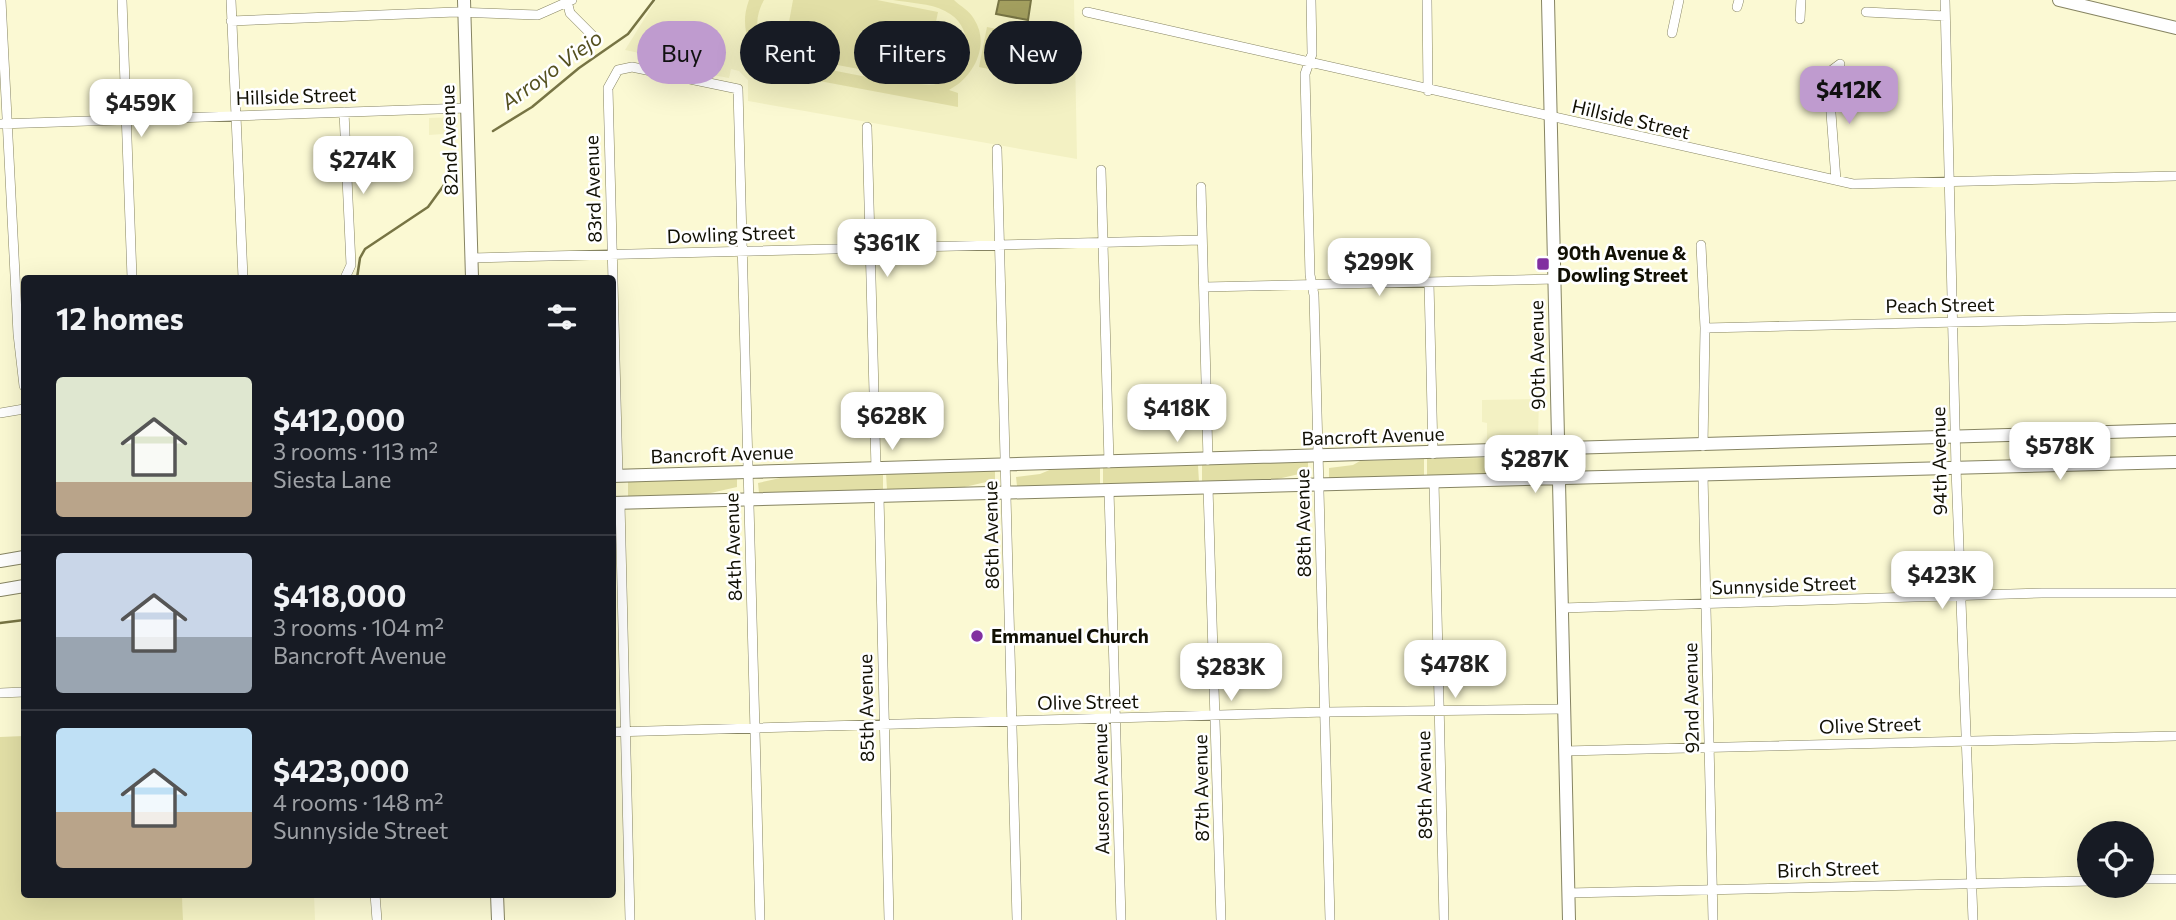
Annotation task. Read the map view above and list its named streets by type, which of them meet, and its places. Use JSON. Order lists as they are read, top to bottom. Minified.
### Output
{"streets":{"main road":["82nd Avenue","90th Avenue","Bancroft Avenue"],"street":["Hillside Street","83rd Avenue","Dowling Street","Peach Street","94th Avenue","88th Avenue","86th Avenue","84th Avenue","Sunnyside Street","92nd Avenue","Olive Street","85th Avenue","89th Avenue","87th Avenue","Auseon Avenue","Birch Street"]},"crossings":[["Hillside Street","82nd Avenue"],["Hillside Street","90th Avenue"],["Hillside Street","94th Avenue"],["Hillside Street","88th Avenue"],["82nd Avenue","Dowling Street"],["83rd Avenue","Dowling Street"],["83rd Avenue","84th Avenue"],["Dowling Street","86th Avenue"],["Dowling Street","84th Avenue"],["Peach Street","94th Avenue"],["90th Avenue","Bancroft Avenue"],["90th Avenue","Sunnyside Street"],["90th Avenue","Olive Street"],["90th Avenue","Birch Street"],["Bancroft Avenue","94th Avenue"],["Bancroft Avenue","88th Avenue"],["Bancroft Avenue","86th Avenue"],["Bancroft Avenue","84th Avenue"],["94th Avenue","Sunnyside Street"],["94th Avenue","Olive Street"],["94th Avenue","Birch Street"],["88th Avenue","Olive Street"],["86th Avenue","Olive Street"],["84th Avenue","Olive Street"],["Sunnyside Street","92nd Avenue"],["92nd Avenue","Olive Street"],["92nd Avenue","Birch Street"],["Olive Street","85th Avenue"],["Olive Street","89th Avenue"],["Olive Street","87th Avenue"],["Olive Street","Auseon Avenue"]],"water":["Arroyo Viejo"],"places":{"transit":["90th Avenue & Dowling Street"],"other":["Emmanuel Church"]},"page":{"chip":["Buy","Rent","Filters","New"],"price":["$412K","$459K","$274K","$361K","$299K","$418K","$628K","$578K","$287K","$423K","$478K","$283K"],"heading":"12 homes","list":[{"name":"$412,000","note":"3 rooms · 113 m² · Siesta Lane"},{"name":"$418,000","note":"3 rooms · 104 m² · Bancroft Avenue"},{"name":"$423,000","note":"4 rooms · 148 m² · Sunnyside Street"}]}}
